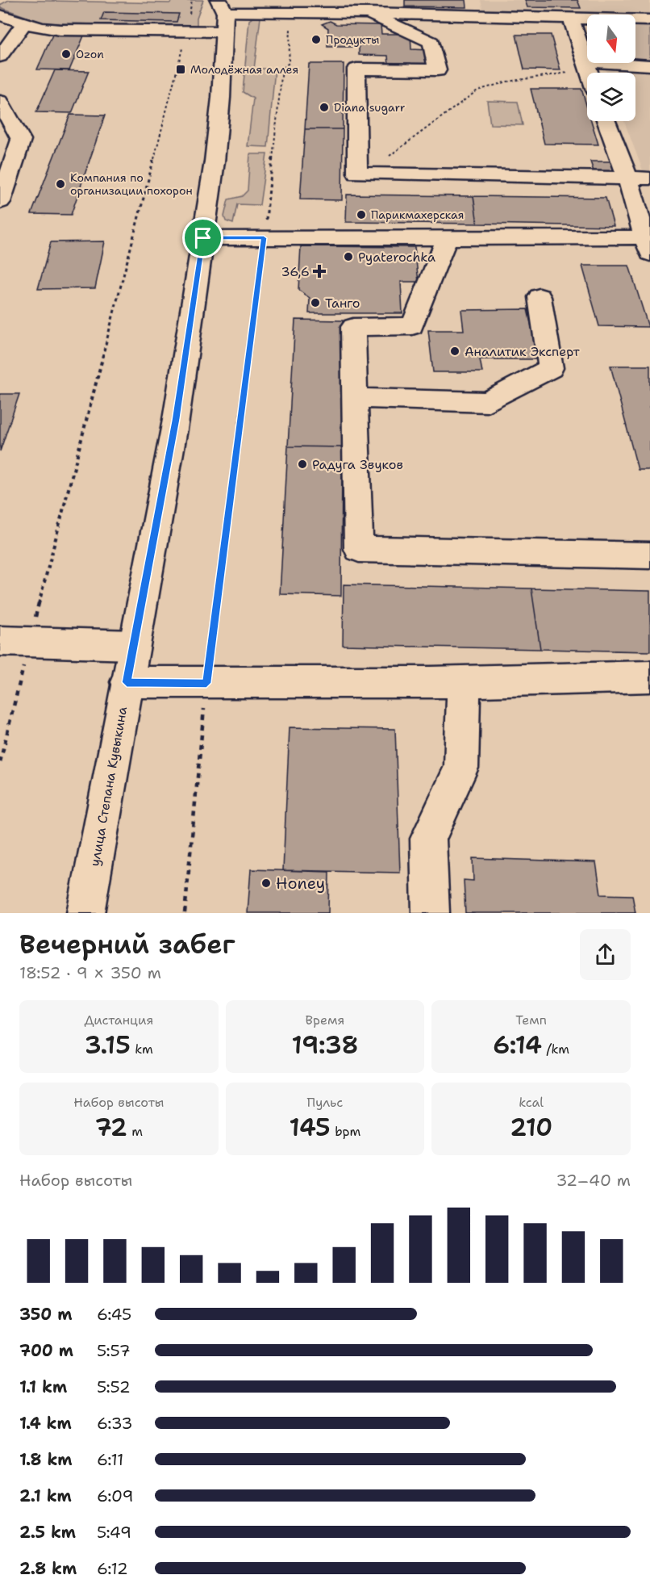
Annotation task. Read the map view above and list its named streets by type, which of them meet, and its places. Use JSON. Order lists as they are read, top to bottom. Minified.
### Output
{"streets":{"street":["улица Степана Кувыкина"]},"places":{"other":["Продукты","Ozon","Diana sugarr","Компания по организации похорон","Парикмахерская","Pyaterochka","Танго","Аналитик Эксперт","Радуга Звуков","Honey"],"transit":["Молодёжная аллея"],"health":["36,6"]},"north":"bottom","page":{"heading":["Вечерний забег","18:52 · 9 × 350 m"],"stats":[["Дистанция","3.15 km"],["Время","19:38"],["Темп","6:14 /km"],["Набор высоты","72 m"],["Пульс","145 bpm"],["kcal","210"]],"chart":["Набор высоты","32–40 m"],"list":[{"name":"350 m","note":"6:45"},{"name":"700 m","note":"5:57"},{"name":"1.1 km","note":"5:52"},{"name":"1.4 km","note":"6:33"},{"name":"1.8 km","note":"6:11"},{"name":"2.1 km","note":"6:09"},{"name":"2.5 km","note":"5:49"},{"name":"2.8 km","note":"6:12"}]}}
